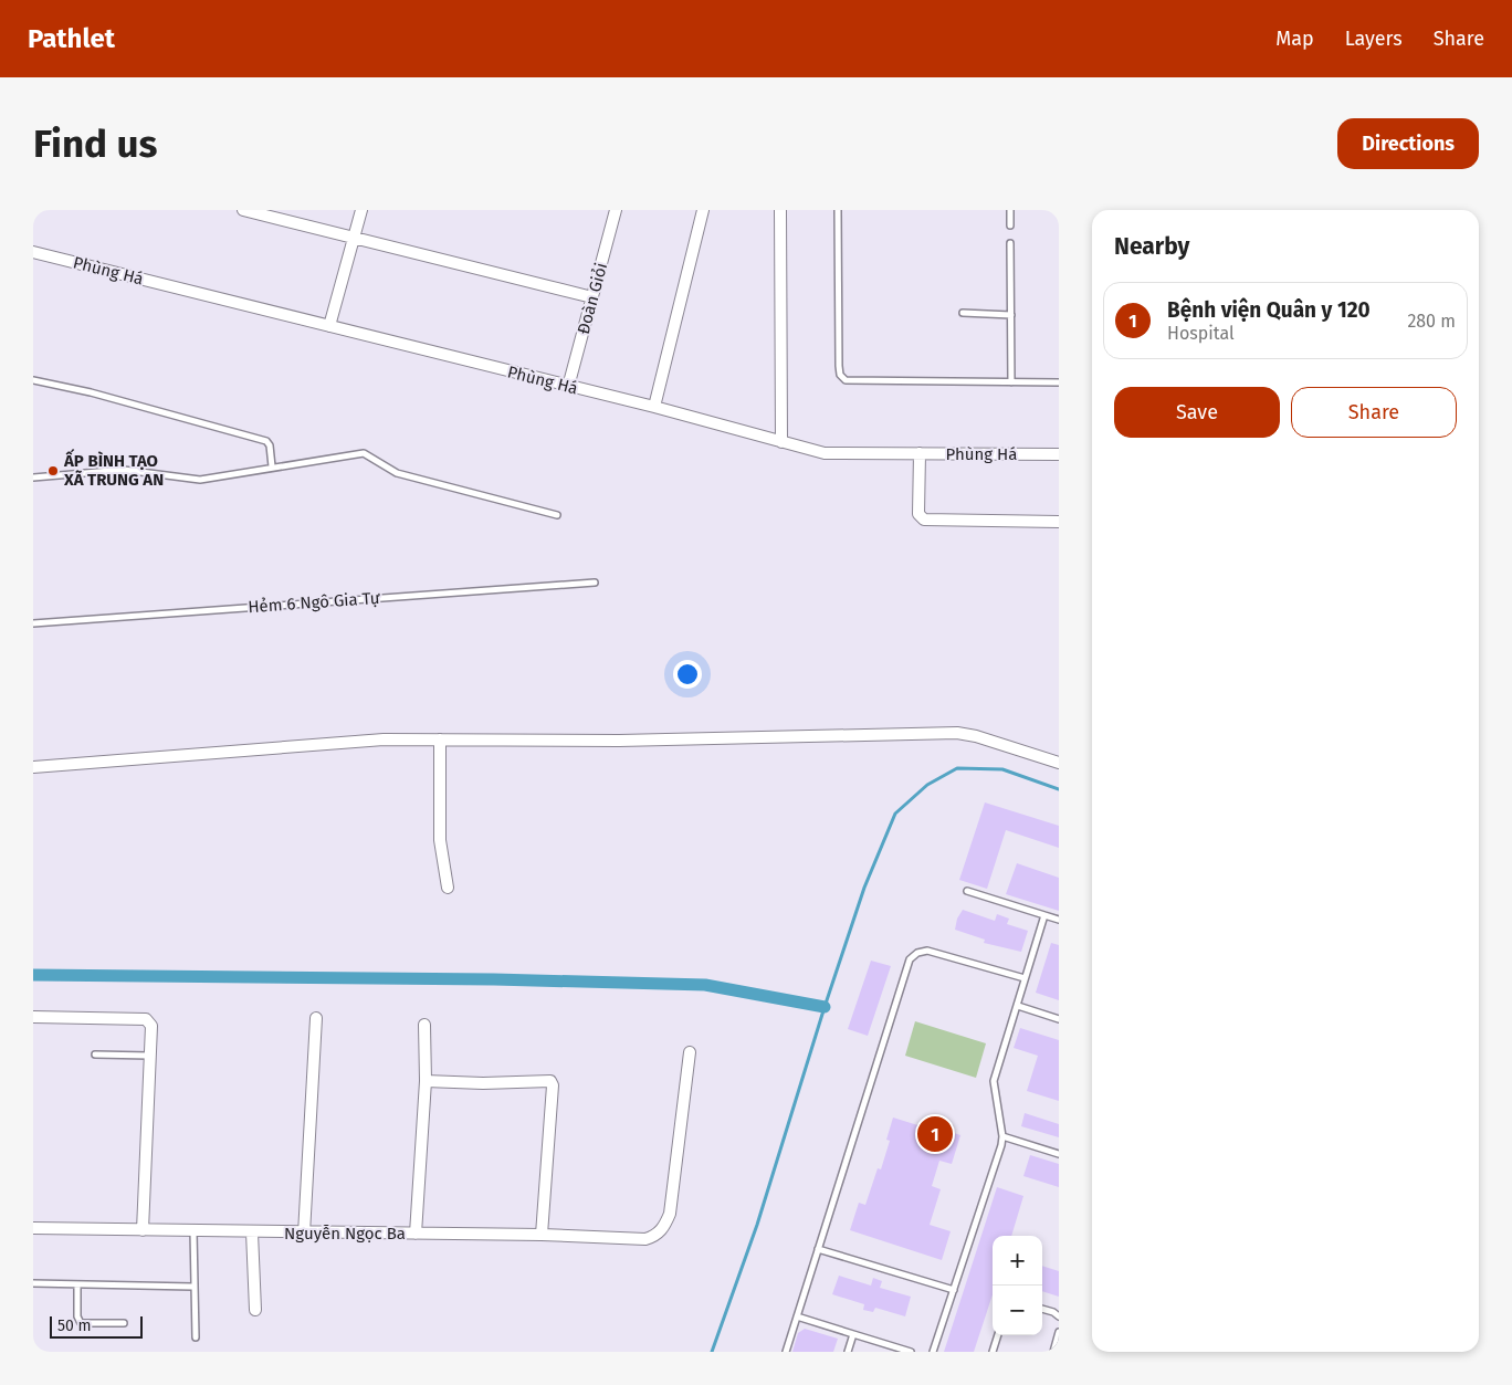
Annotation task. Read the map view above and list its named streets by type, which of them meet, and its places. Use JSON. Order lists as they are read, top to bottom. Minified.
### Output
{"streets":{"street":["Phùng Há","Đoàn Giỏi","Nguyễn Ngọc Ba"],"lane":["Hẻm 6 Ngô Gia Tự"]},"crossings":[["Phùng Há","Đoàn Giỏi"]],"places":["ẤP BÌNH TẠO XÃ TRUNG AN"],"scale_bar":"50 m","page":{"header":"Pathlet","nav":["Map","Layers","Share"],"buttons":["Directions",["Save","Share"]],"title":"Find us","heading":"Nearby","list":[{"mark":"1","name":"Bệnh viện Quân y 120","note":"Hospital","value":"280 m"}],"pins":"1","map_buttons":["+","−"],"scale":"50 m"}}
